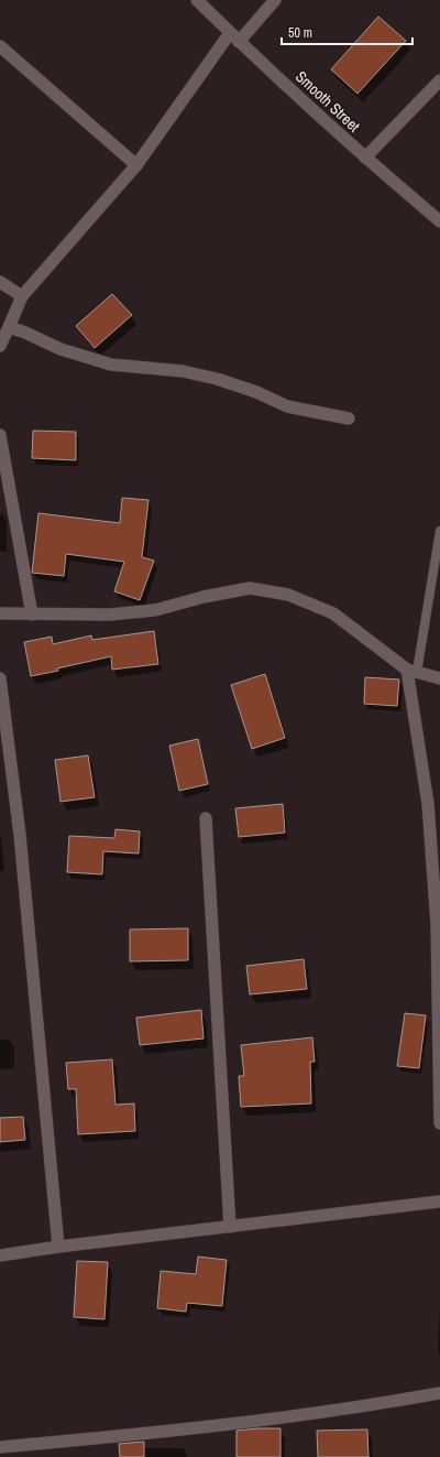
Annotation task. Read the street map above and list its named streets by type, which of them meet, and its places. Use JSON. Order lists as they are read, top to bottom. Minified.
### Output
{"streets":{"street":["Smooth Street"]},"scale_bar":"50 m"}
